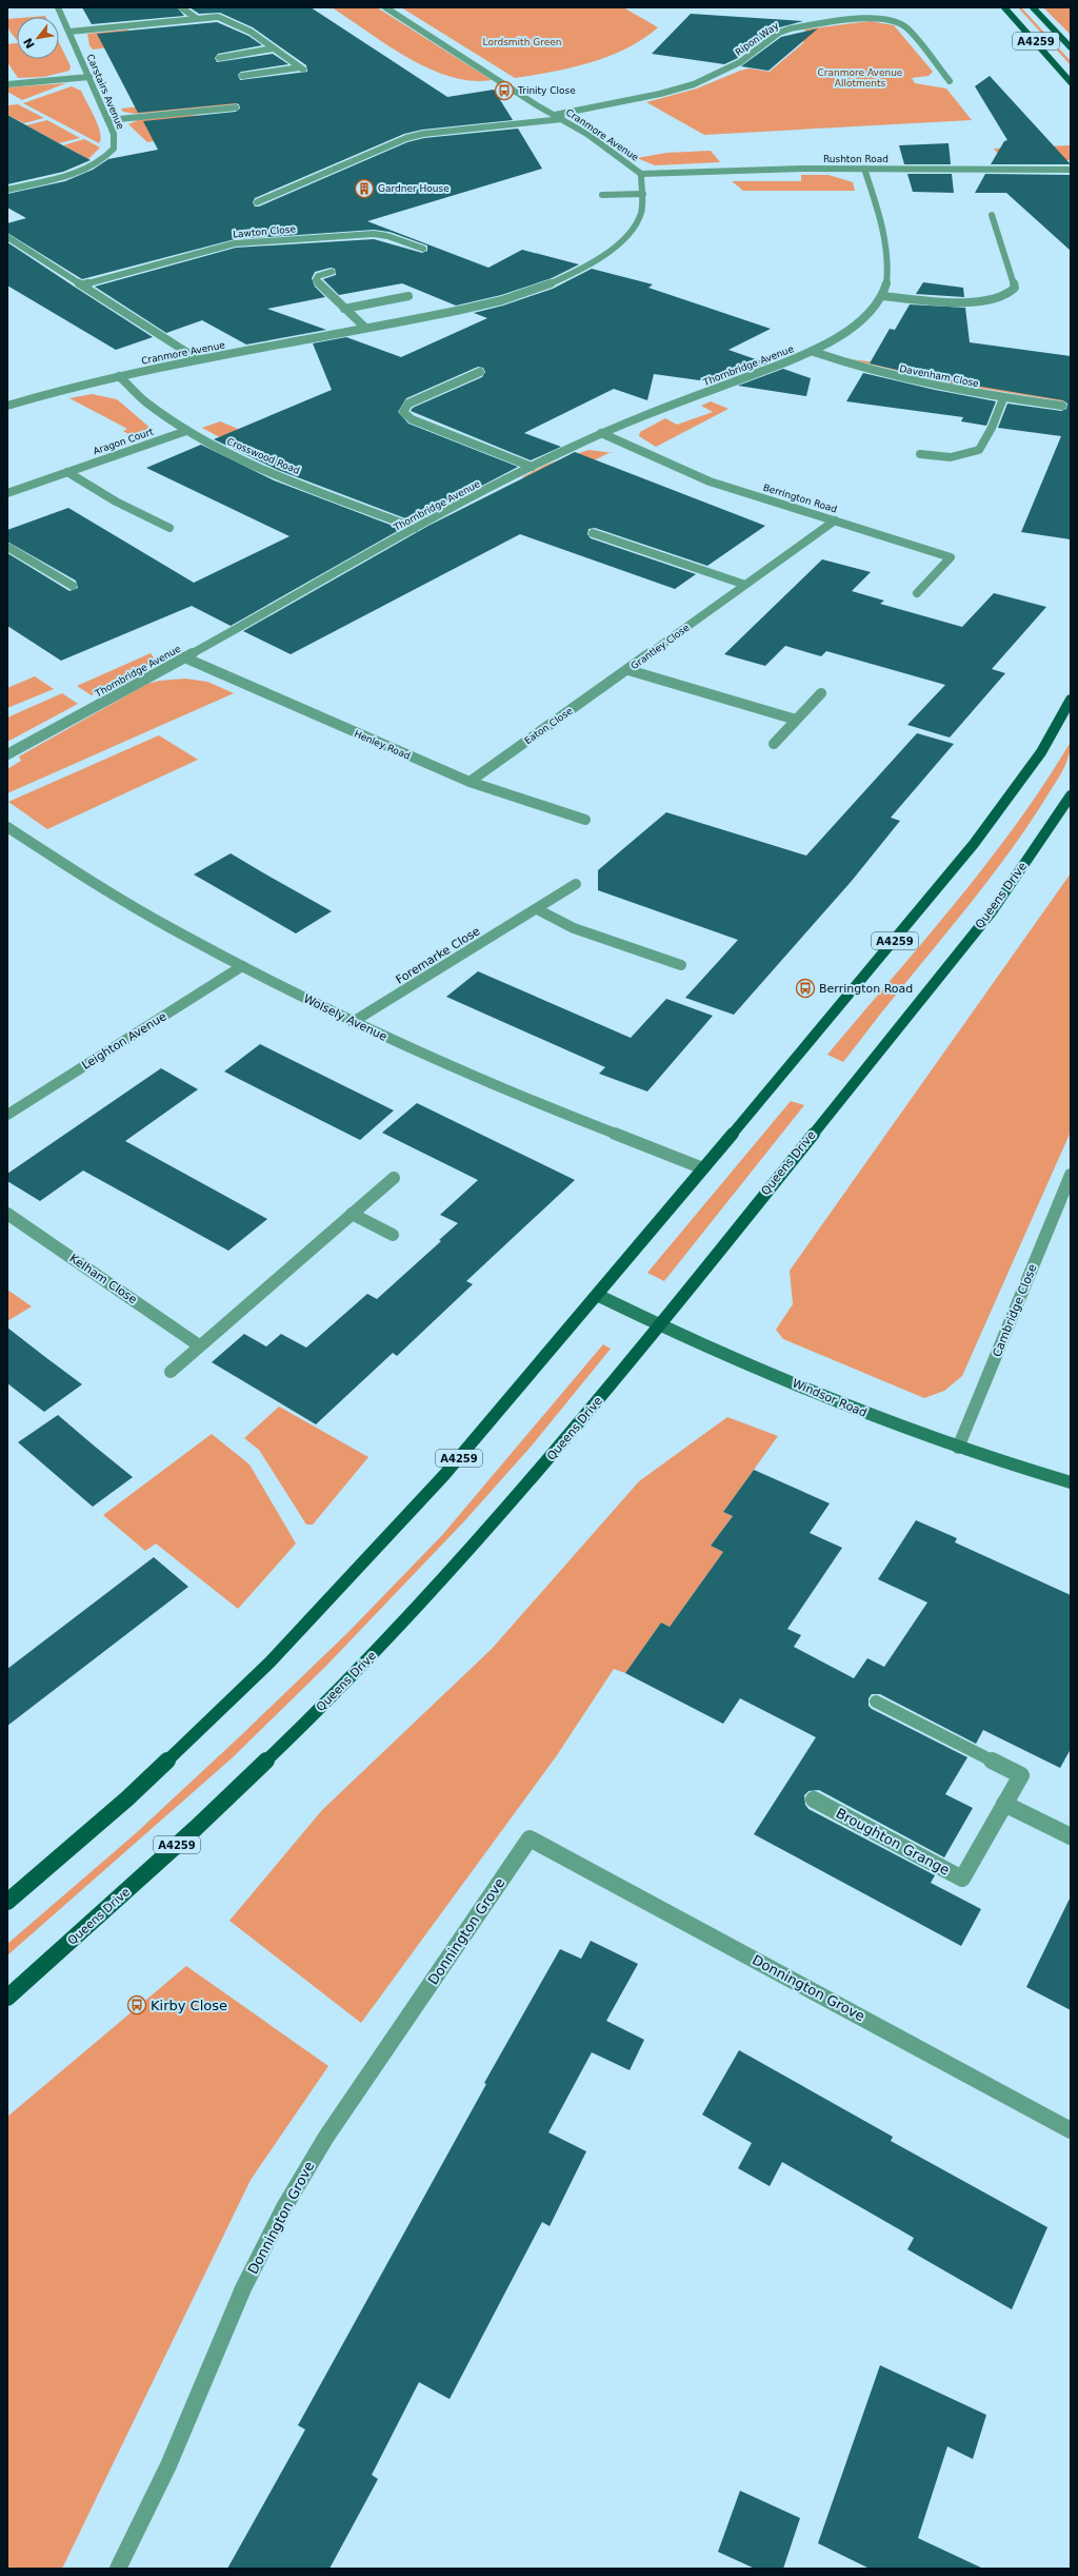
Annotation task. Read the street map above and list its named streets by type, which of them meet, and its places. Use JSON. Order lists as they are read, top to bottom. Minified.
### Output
{"streets":{"main road":["A4259","Queens Drive"],"street":["Ripon Way","Carstairs Avenue","Cranmore Avenue","Rushton Road","Lawton Close","Thornbridge Avenue","Davenham Close","Aragon Court","Crosswood Road","Berrington Road","Grantley Close","Eaton Close","Henley Road","Foremarke Close","Wolsely Avenue","Leighton Avenue","Kelham Close","Cambridge Close","Windsor Road","Broughton Grange","Donnington Grove"]},"crossings":[["Ripon Way","Cranmore Avenue"],["A4259","Wolsely Avenue"],["A4259","Windsor Road"],["Cranmore Avenue","Rushton Road"],["Cranmore Avenue","Crosswood Road"],["Thornbridge Avenue","Davenham Close"],["Thornbridge Avenue","Crosswood Road"],["Thornbridge Avenue","Berrington Road"],["Thornbridge Avenue","Henley Road"],["Aragon Court","Crosswood Road"],["Berrington Road","Grantley Close"],["Grantley Close","Eaton Close"],["Eaton Close","Henley Road"],["Queens Drive","Windsor Road"],["Foremarke Close","Wolsely Avenue"],["Wolsely Avenue","Leighton Avenue"],["Cambridge Close","Windsor Road"]],"parks":["Lordsmith Green","Cranmore Avenue Allotments"],"places":{"bus stop":["Trinity Close","Berrington Road","Kirby Close"],"building":["Gardner House"]},"north":"bottom left"}
